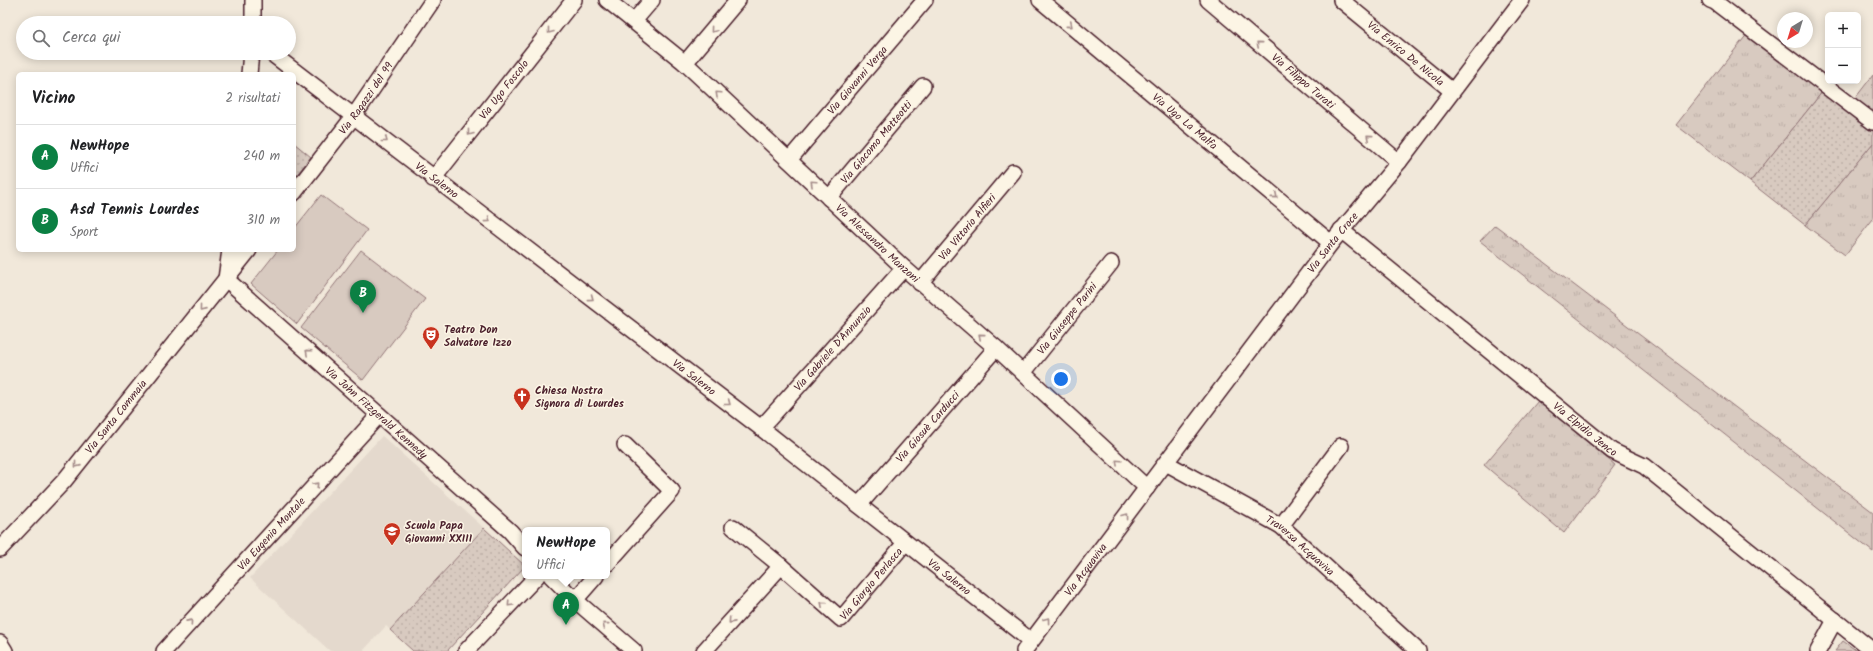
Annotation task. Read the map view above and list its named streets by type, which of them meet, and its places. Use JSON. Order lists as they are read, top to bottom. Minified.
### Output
{"streets":{"street":["Via Enrico De Nicola","Via Giovanni Verga","Via Filippo Turati","Via Ugo Foscolo","Via Ragazzi del 99","Via Ugo La Malfa","Via Giacomo Matteotti","Via Salerno","Via Vittorio Alfieri","Via Alessandro Manzoni","Via Santa Croce","Via Giuseppe Parini","Via Gabriele D'Annunzio","Via John Fitzgerald Kennedy","Via Santa Commaia","Via Giosuè Carducci","Via Elpidio Jenco","Via Eugenio Montale","Traversa Acquaviva","Via Acquaviva","Via Giorgio Perlasca"]},"crossings":[["Via Enrico De Nicola","Via Santa Croce"],["Via Giovanni Verga","Via Alessandro Manzoni"],["Via Filippo Turati","Via Santa Croce"],["Via Ugo Foscolo","Via Salerno"],["Via Ragazzi del 99","Via Salerno"],["Via Ugo La Malfa","Via Santa Croce"],["Via Giacomo Matteotti","Via Alessandro Manzoni"],["Via Salerno","Via Gabriele D'Annunzio"],["Via Salerno","Via Giosuè Carducci"],["Via Salerno","Via Acquaviva"],["Via Salerno","Via Giorgio Perlasca"],["Via Vittorio Alfieri","Via Alessandro Manzoni"],["Via Alessandro Manzoni","Via Santa Croce"],["Via Alessandro Manzoni","Via Giuseppe Parini"],["Via Alessandro Manzoni","Via Gabriele D'Annunzio"],["Via Alessandro Manzoni","Via Giosuè Carducci"],["Via Alessandro Manzoni","Via Acquaviva"],["Via Santa Croce","Via Elpidio Jenco"],["Via Santa Croce","Traversa Acquaviva"],["Via Santa Croce","Via Acquaviva"],["Via John Fitzgerald Kennedy","Via Santa Commaia"],["Via John Fitzgerald Kennedy","Via Eugenio Montale"]],"one_way":["Via Filippo Turati","Via Ugo Foscolo","Via Ugo La Malfa","Via Salerno","Via Alessandro Manzoni","Via John Fitzgerald Kennedy","Via Santa Commaia","Via Eugenio Montale","Via Acquaviva"],"places":{"theatre":["Teatro Don Salvatore Izzo"],"church":["Chiesa Nostra Signora di Lourdes"],"school or university":["Scuola Papa Giovanni XXIII"]},"north":"bottom left","page":{"map_buttons":["+","−"],"search":"Cerca qui","heading":["Vicino","2 risultati"],"list":[{"mark":"A","name":"NewHope","note":"Uffici","value":"240 m"},{"mark":"B","name":"Asd Tennis Lourdes","note":"Sport","value":"310 m"}],"pins":["B","A"],"popup":["NewHope","Uffici"]}}
